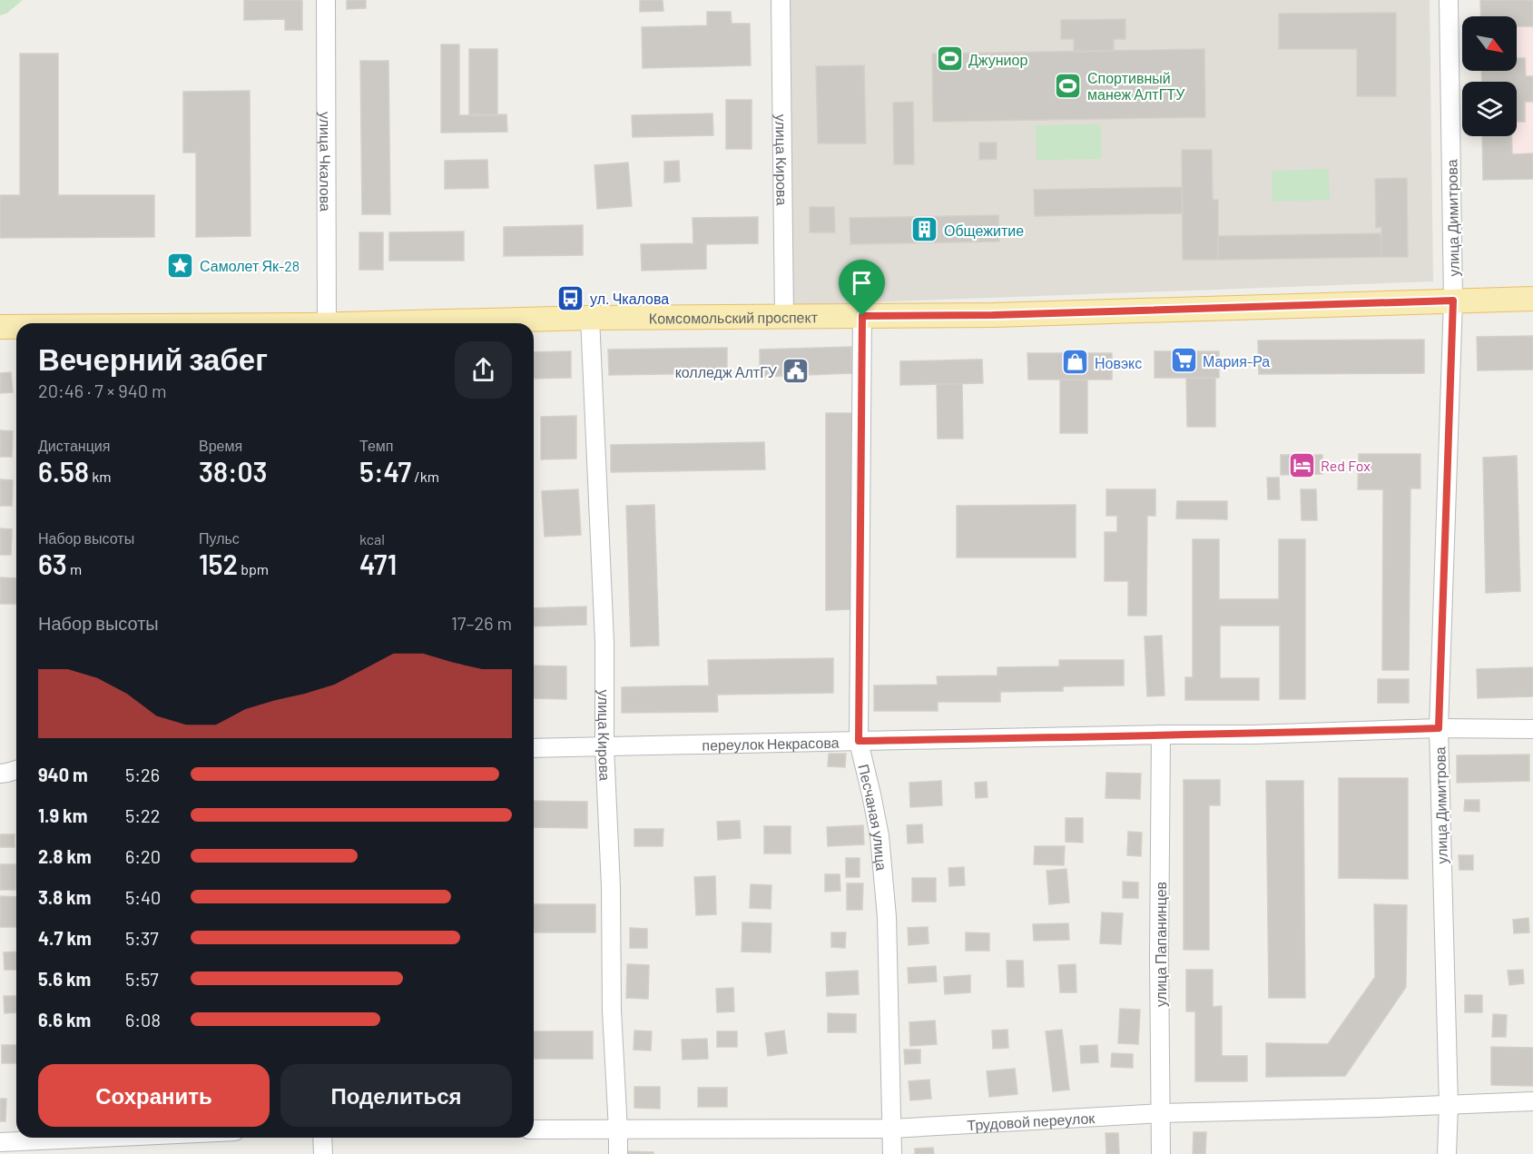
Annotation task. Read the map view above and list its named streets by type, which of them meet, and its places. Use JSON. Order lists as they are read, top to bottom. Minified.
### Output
{"streets":{"main road":["Комсомольский проспект"],"street":["улица Кирова","улица Чкалова","улица Димитрова","переулок Некрасова","Песчаная улица","улица Папанинцев","Трудовой переулок"]},"crossings":[["улица Кирова","Комсомольский проспект"],["улица Кирова","переулок Некрасова"],["улица Кирова","Трудовой переулок"],["улица Димитрова","Комсомольский проспект"],["улица Димитрова","переулок Некрасова"],["улица Димитрова","Трудовой переулок"],["Комсомольский проспект","Песчаная улица"],["переулок Некрасова","Песчаная улица"],["переулок Некрасова","улица Папанинцев"],["Песчаная улица","Трудовой переулок"],["улица Папанинцев","Трудовой переулок"]],"places":{"sports":["Джуниор","Спортивный манеж АлтГТУ"],"building":["Общежитие"],"place":["Самолет Як-28"],"bus stop":["ул. Чкалова"],"supermarket":["Мария-Ра"],"shop":["Новэкс"],"public building":["колледж АлтГУ"],"hotel":["Red Fox"]},"north":"bottom right","page":{"heading":["Вечерний забег","20:46 · 7 × 940 m"],"stats":[["Дистанция","6.58 km"],["Время","38:03"],["Темп","5:47 /km"],["Набор высоты","63 m"],["Пульс","152 bpm"],["kcal","471"]],"chart":["Набор высоты","17–26 m"],"list":[{"name":"940 m","note":"5:26"},{"name":"1.9 km","note":"5:22"},{"name":"2.8 km","note":"6:20"},{"name":"3.8 km","note":"5:40"},{"name":"4.7 km","note":"5:37"},{"name":"5.6 km","note":"5:57"},{"name":"6.6 km","note":"6:08"}],"buttons":["Сохранить","Поделиться"]}}
